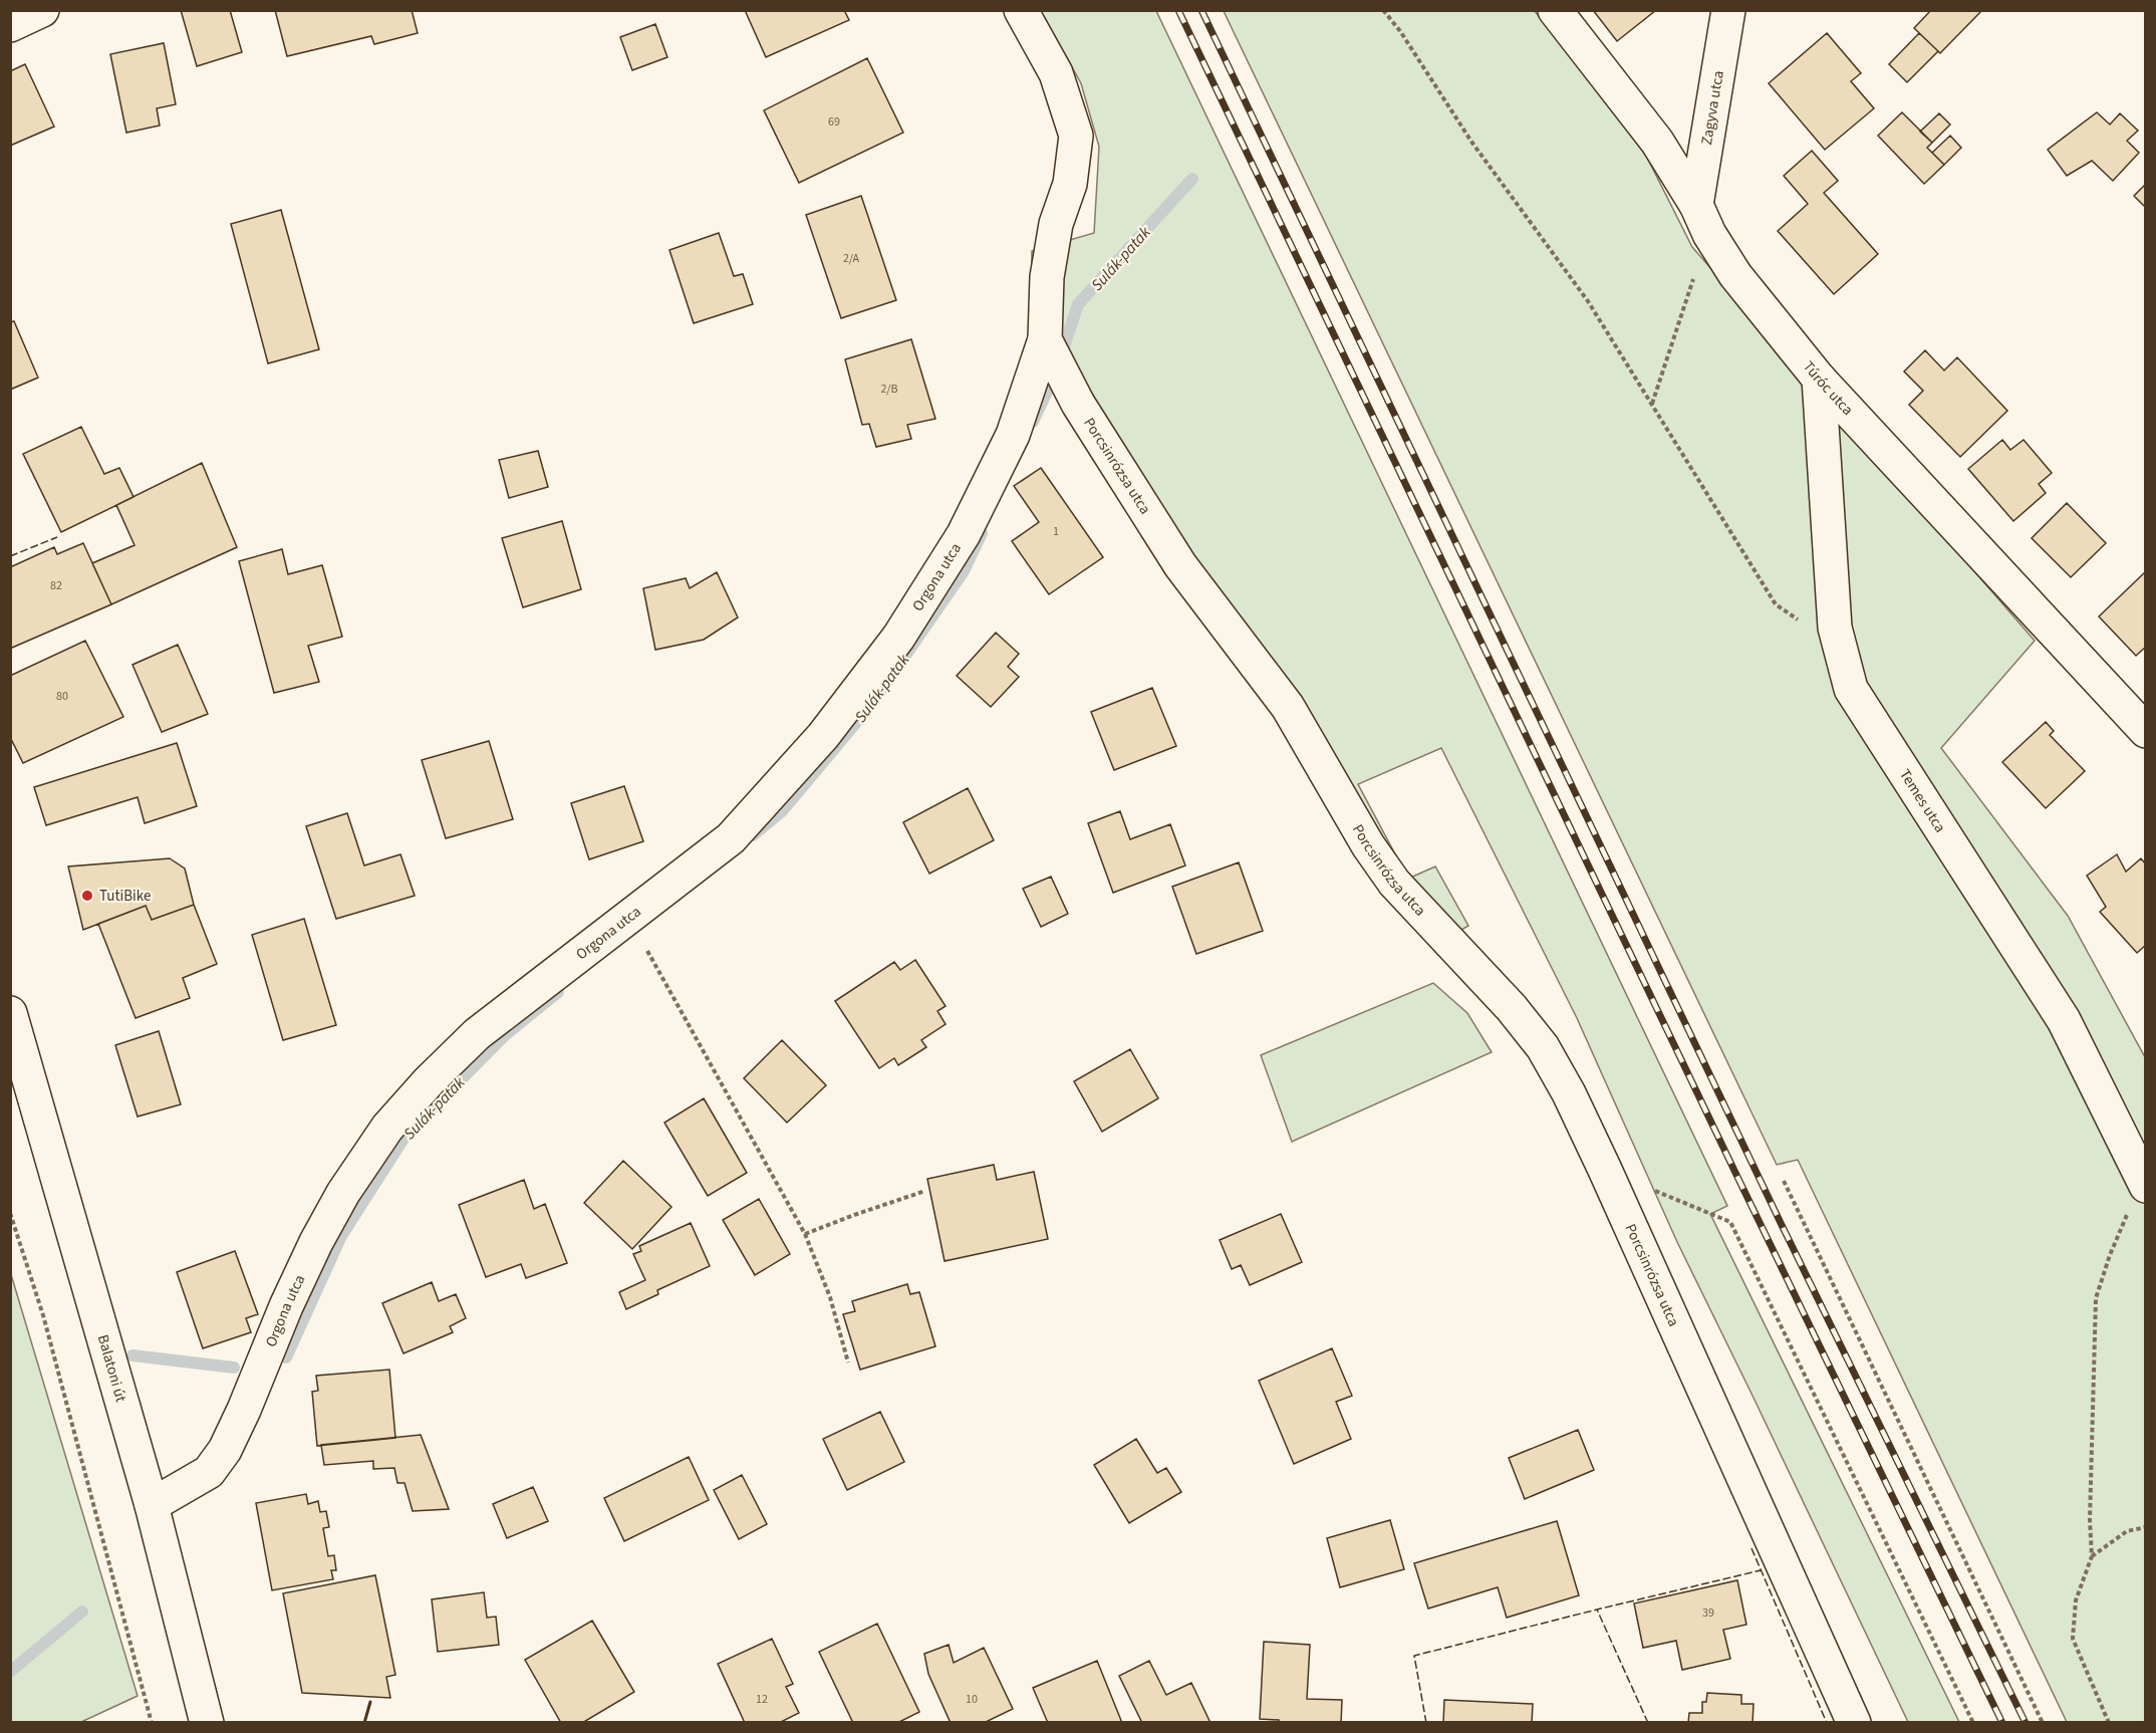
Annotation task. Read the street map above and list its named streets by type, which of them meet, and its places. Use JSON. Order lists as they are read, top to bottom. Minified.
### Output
{"streets":{"street":["Zagyva utca","Túróc utca","Porcsinrózsa utca","Orgona utca","Temes utca","Balatoni út"]},"crossings":[["Zagyva utca","Túróc utca"],["Túróc utca","Temes utca"],["Porcsinrózsa utca","Orgona utca"],["Orgona utca","Balatoni út"]],"water":["Sulák-patak"],"places":["TutiBike"],"house_numbers":["69","2/A","2/B","1","82","80","39","12","10"]}
